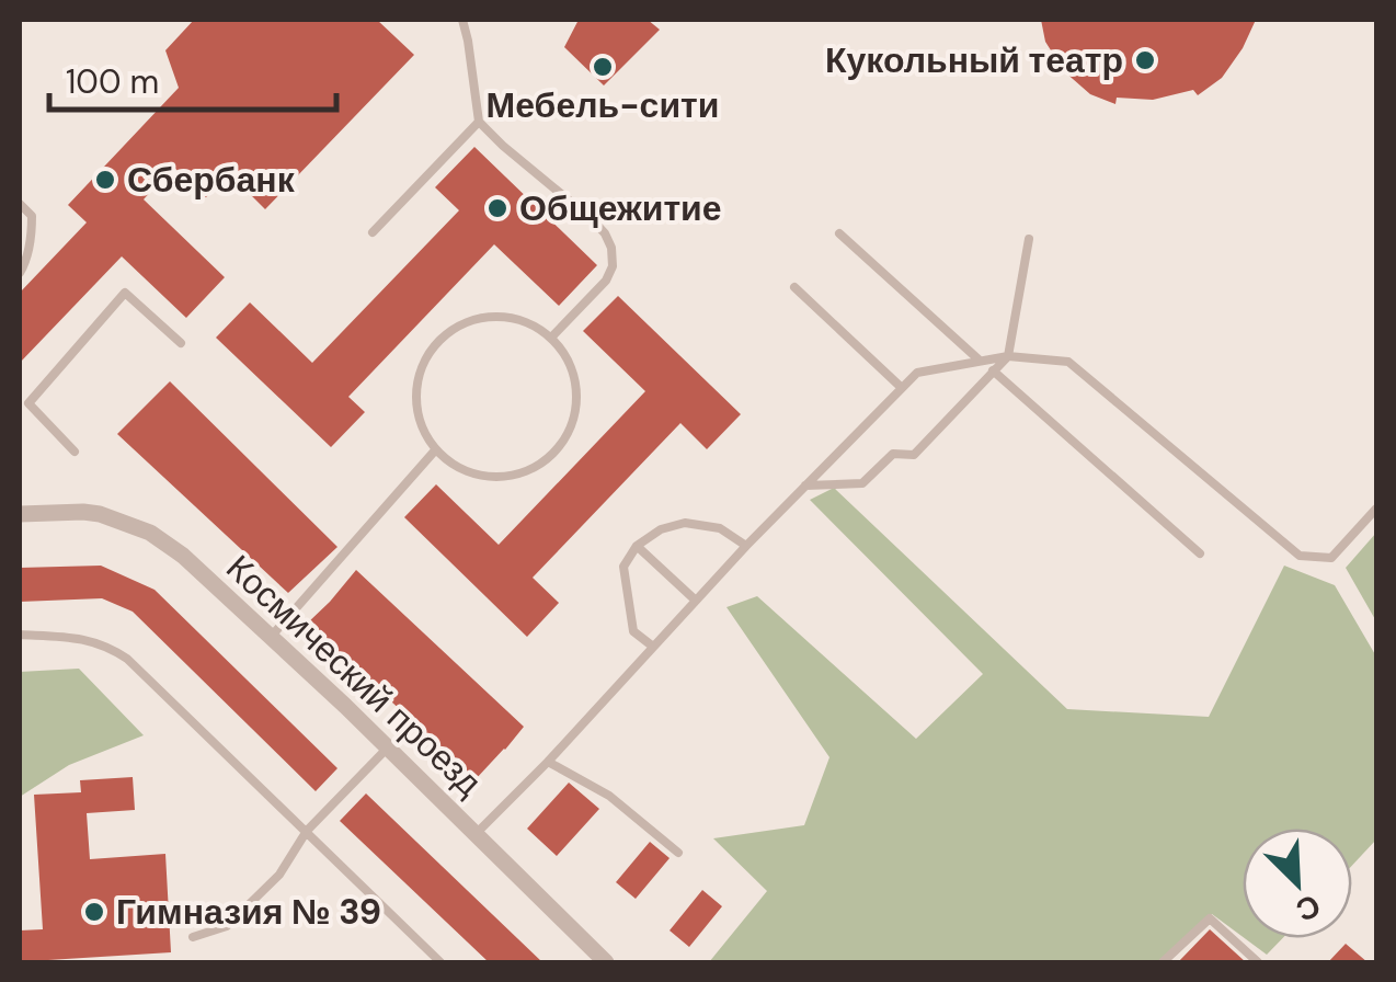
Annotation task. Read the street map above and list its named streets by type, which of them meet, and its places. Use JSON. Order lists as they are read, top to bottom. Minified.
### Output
{"streets":{"street":["Космический проезд"]},"places":["Кукольный театр","Мебель-сити","Сбербанк","Общежитие","Гимназия № 39"],"scale_bar":"100 m","north":"bottom right"}
